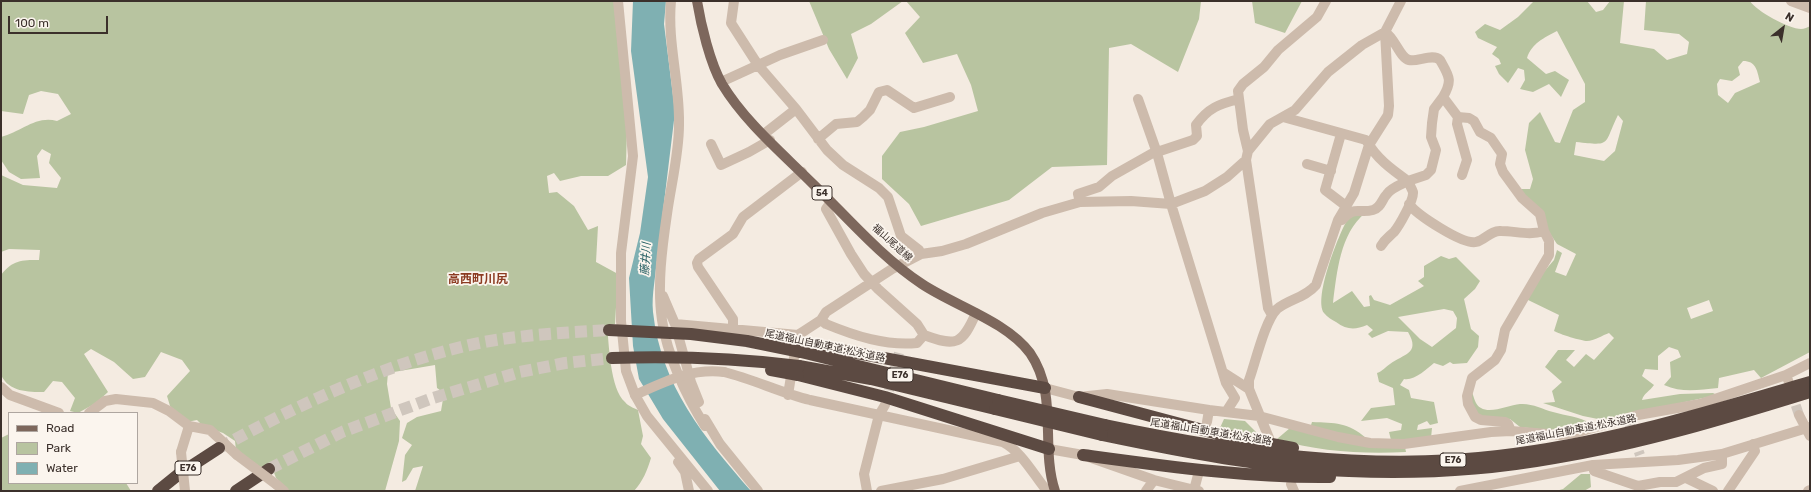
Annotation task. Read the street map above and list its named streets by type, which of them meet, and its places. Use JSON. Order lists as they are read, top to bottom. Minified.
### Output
{"streets":{"highway":["尾道福山自動車道;松永道路","E76"],"main road":["54","福山尾道線"]},"districts":["高西町川尻"],"water":["藤井川"],"legend":["Road","Park","Water"],"scale_bar":"100 m","north":"top right"}
